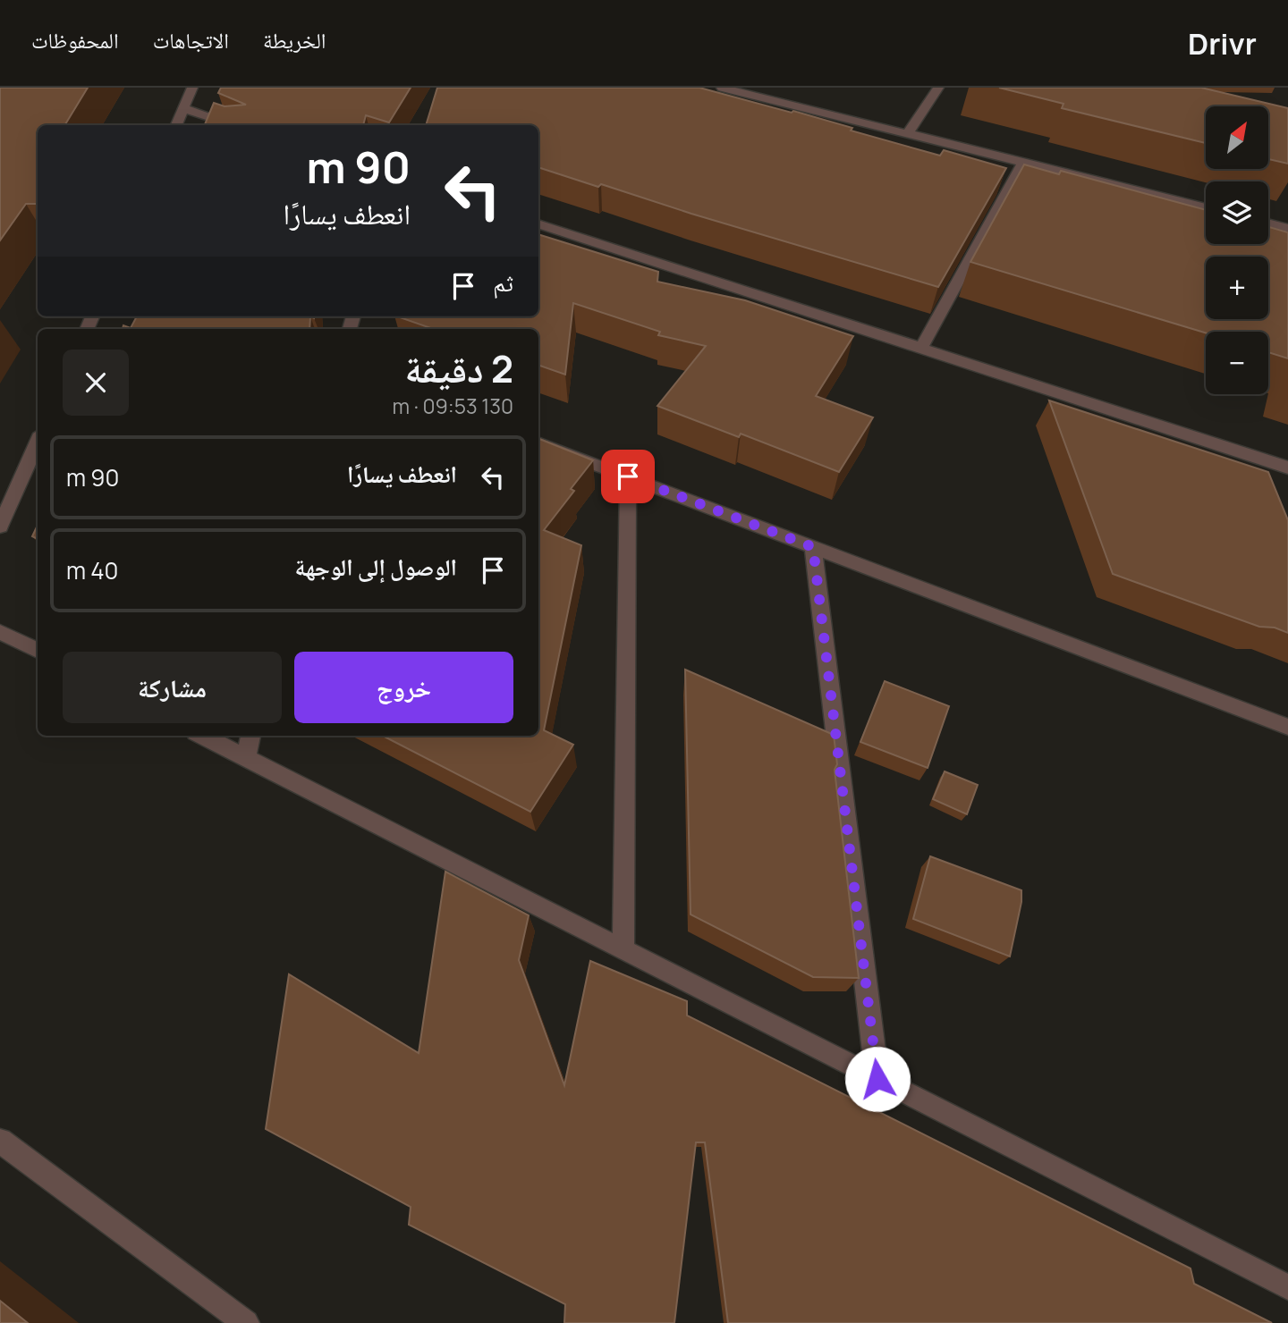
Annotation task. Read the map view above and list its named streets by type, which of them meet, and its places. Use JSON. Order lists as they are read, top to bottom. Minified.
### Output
{"north":"top right","page":{"header":"Drivr","nav":["الخريطة","الاتجاهات","المحفوظات"],"map_buttons":["+","−"],"turn":["90 m","انعطف يسارًا"],"then":"ثم","heading":["2 دقيقة","130 m · 09:53"],"list":[{"name":"انعطف يسارًا","value":"90 m"},{"name":"الوصول إلى الوجهة","value":"40 m"}],"buttons":["خروج","مشاركة"]}}
